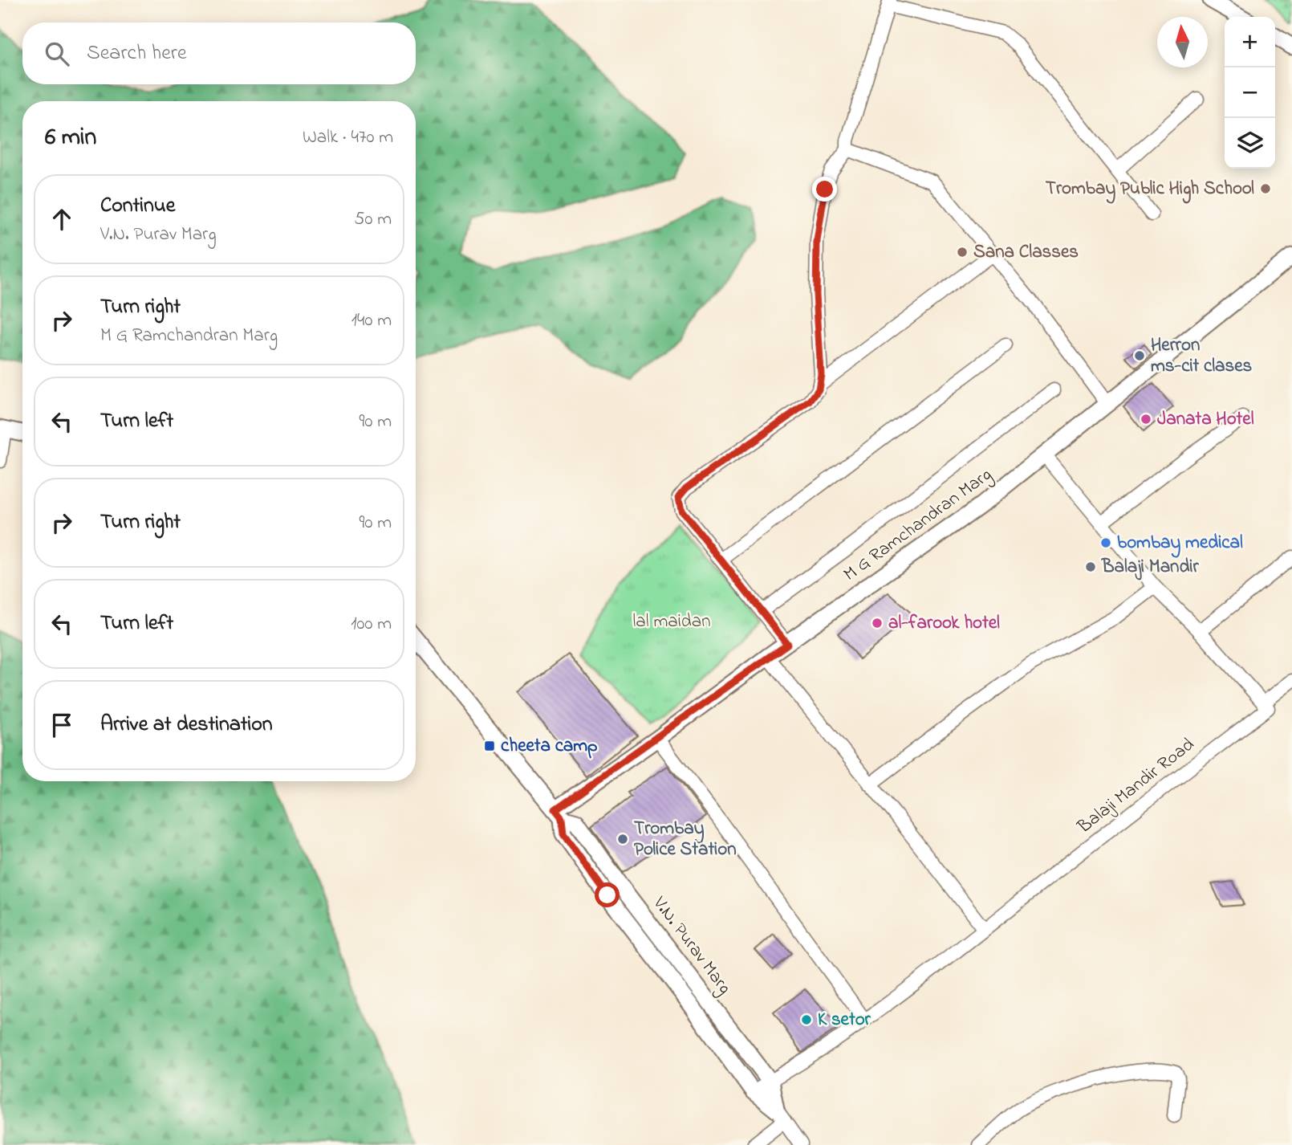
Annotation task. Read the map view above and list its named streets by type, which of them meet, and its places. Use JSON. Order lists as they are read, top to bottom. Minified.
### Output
{"streets":{"street":["M G Ramchandran Marg","Balaji Mandir Road","V.N. Purav Marg"]},"crossings":[["M G Ramchandran Marg","V.N. Purav Marg"],["Balaji Mandir Road","V.N. Purav Marg"]],"parks":["lal maidan"],"places":{"other":["Trombay Public High School","Sana Classes","Herron ms-cit clases","Janata Hotel","bombay medical","Balaji Mandir","al-farook hotel","Trombay Police Station","K setor"],"transit":["cheeta camp"]},"north":"top","page":{"map_buttons":["+","−"],"search":"Search here","heading":["6 min","Walk · 470 m"],"list":[["Continue","V.N. Purav Marg","50 m"],["Turn right","M G Ramchandran Marg","140 m"],["Turn left","90 m"],["Turn right","90 m"],["Turn left","100 m"],"Arrive at destination"]}}
